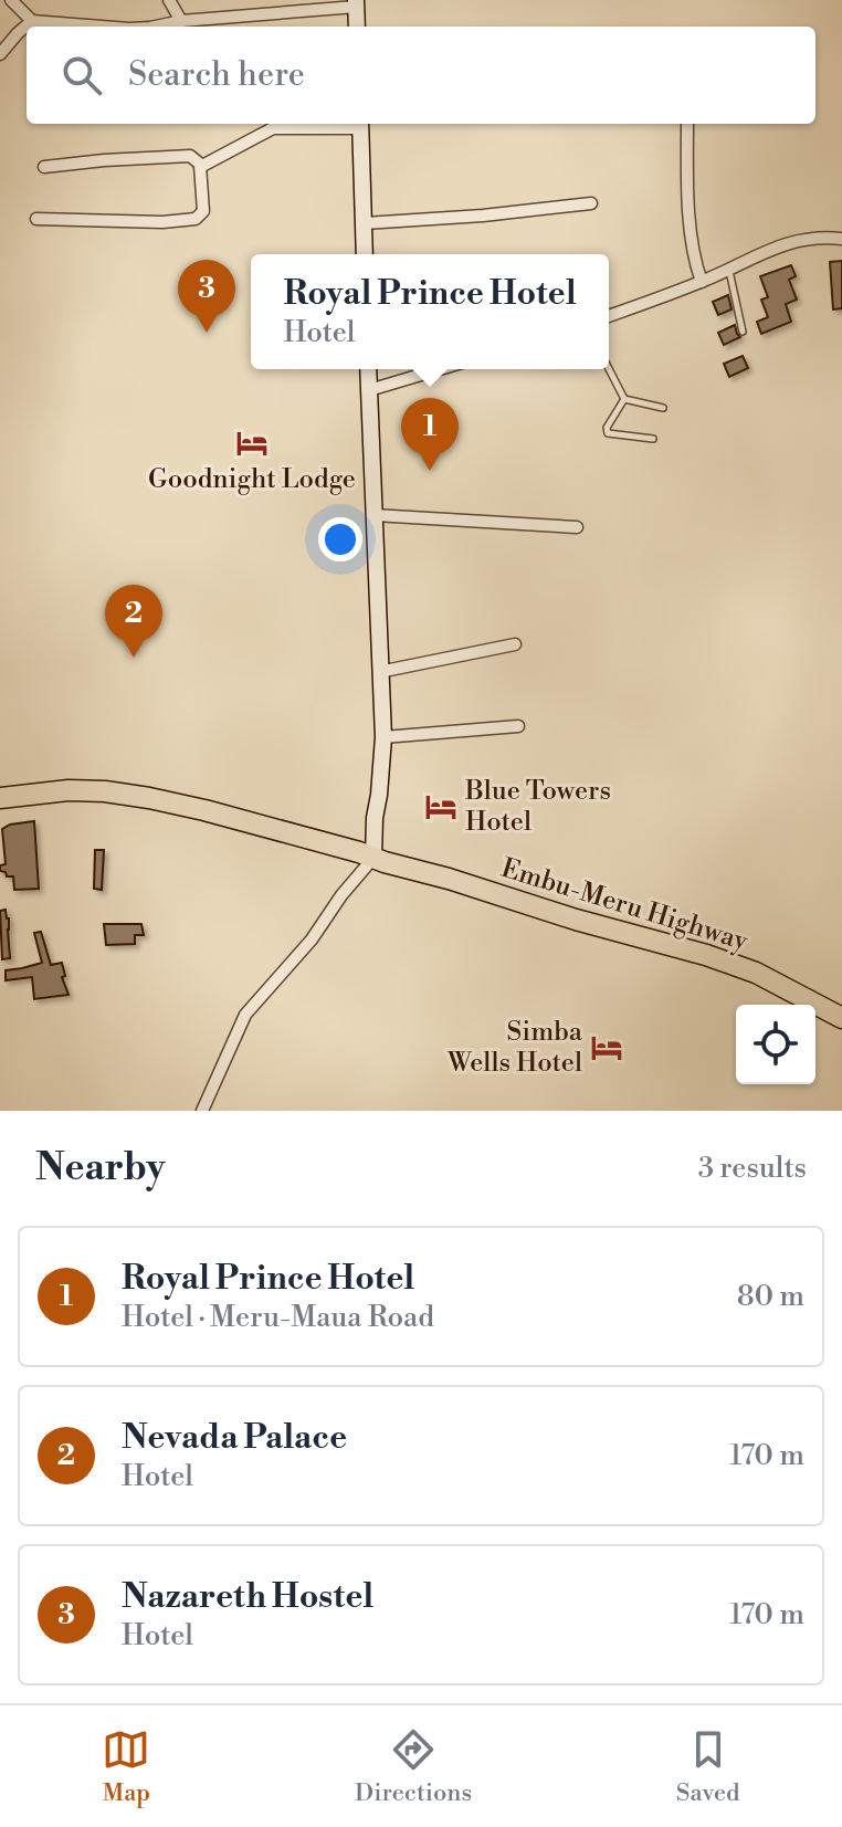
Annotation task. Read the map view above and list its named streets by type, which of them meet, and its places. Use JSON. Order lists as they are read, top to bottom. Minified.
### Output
{"streets":{"highway":["Embu-Meru Highway"]},"places":{"hotel":["Goodnight Lodge","Blue Towers Hotel","Simba Wells Hotel"]},"page":{"search":"Search here","popup":["Royal Prince Hotel","Hotel"],"pins":["3","1","2"],"heading":["Nearby","3 results"],"list":[{"mark":"1","name":"Royal Prince Hotel","note":"Hotel · Meru-Maua Road","value":"80 m"},{"mark":"2","name":"Nevada Palace","note":"Hotel","value":"170 m"},{"mark":"3","name":"Nazareth Hostel","note":"Hotel","value":"170 m"}],"nav":["Map","Directions","Saved"]}}
